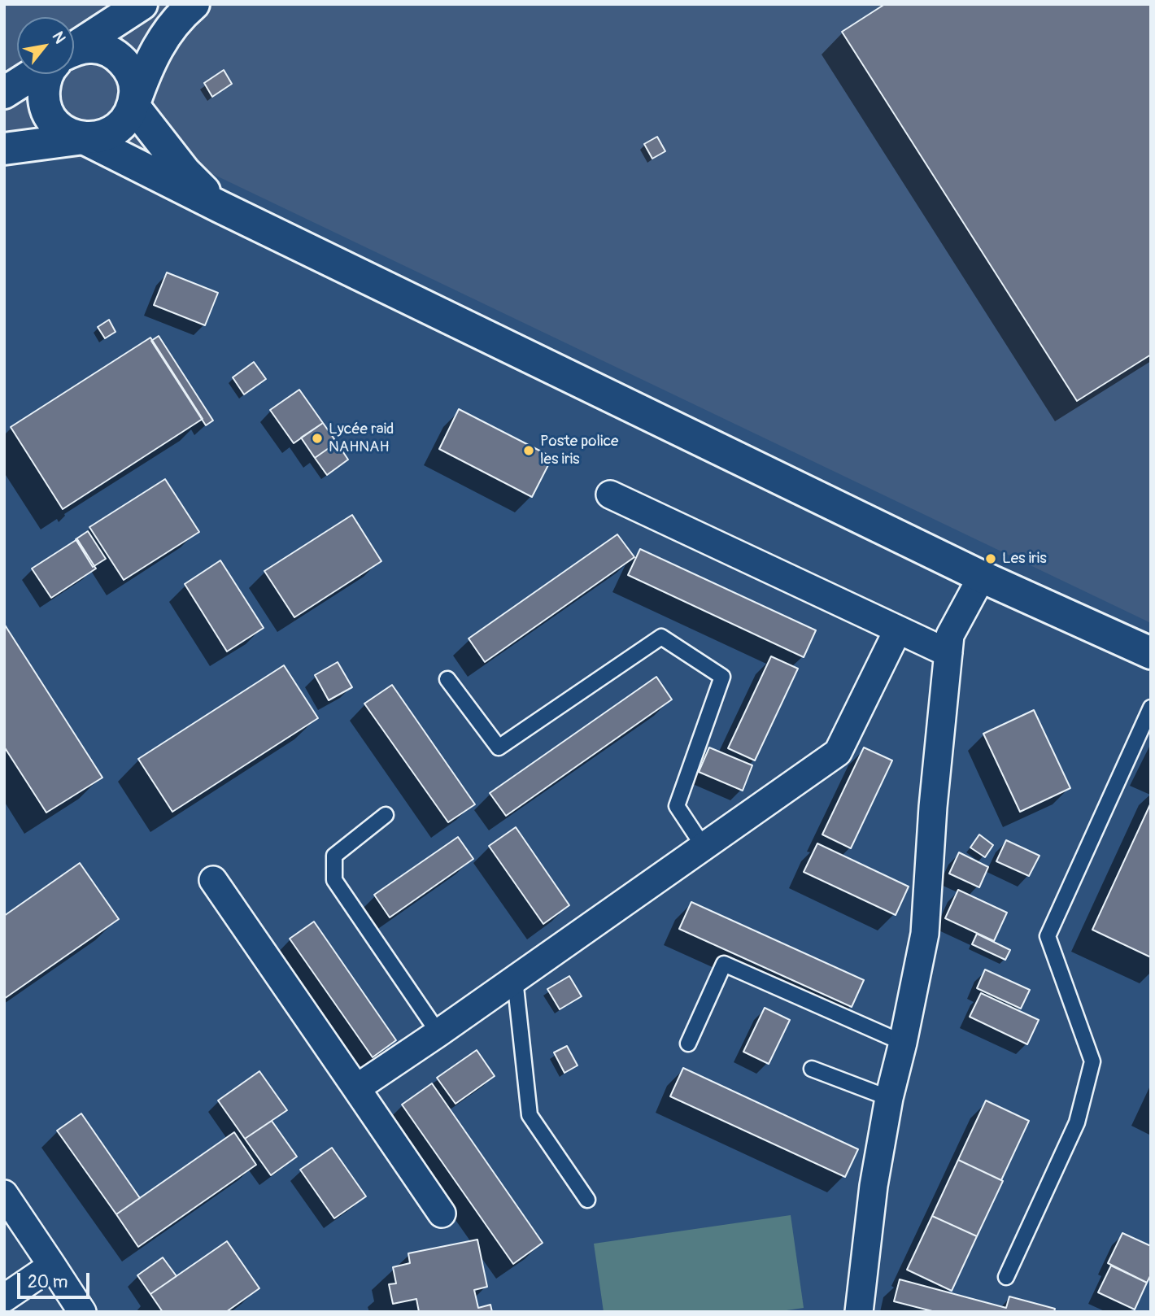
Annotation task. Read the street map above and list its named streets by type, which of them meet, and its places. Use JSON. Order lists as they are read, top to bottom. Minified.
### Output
{"places":["Lycée raid NAHNAH","Poste police les iris","Les iris"],"scale_bar":"20 m","north":"top right"}
